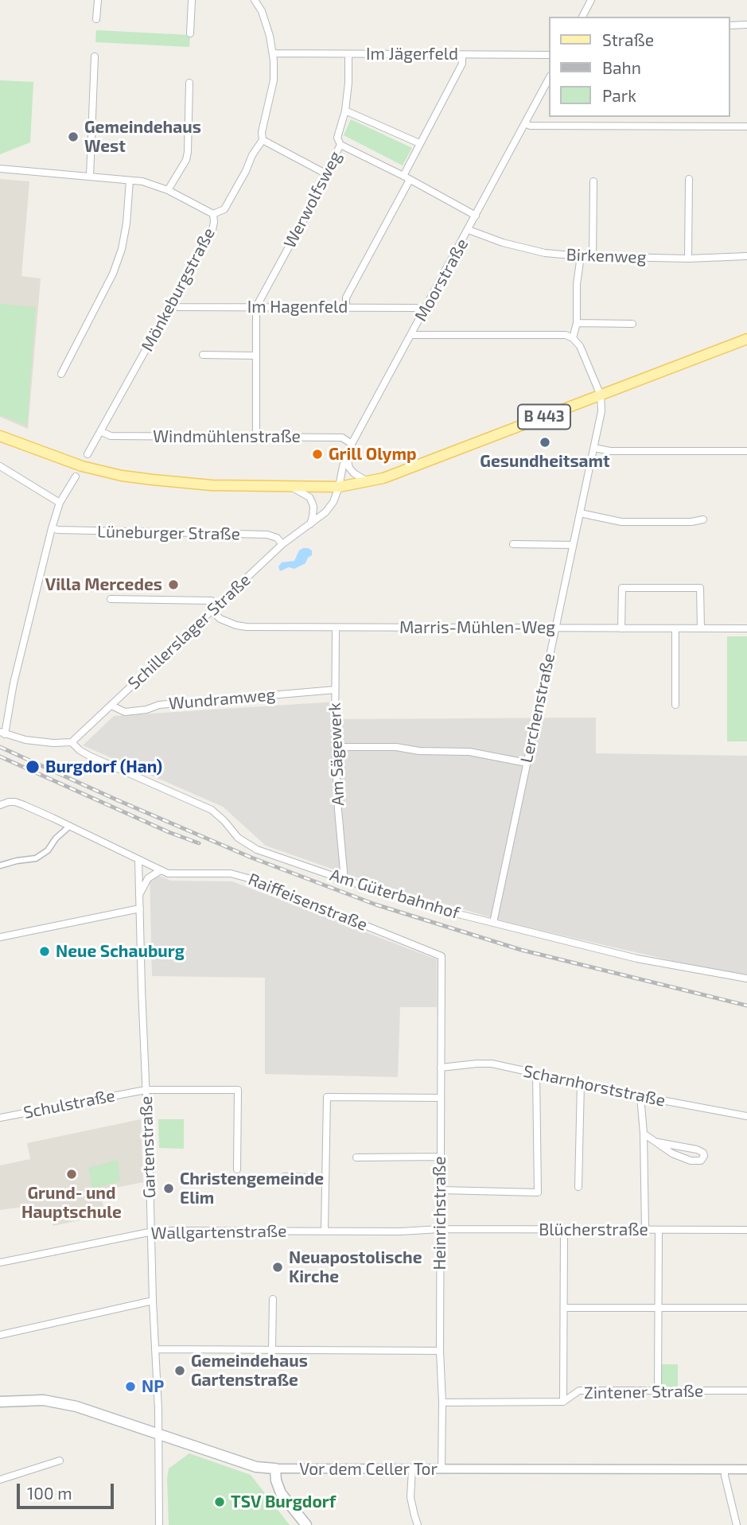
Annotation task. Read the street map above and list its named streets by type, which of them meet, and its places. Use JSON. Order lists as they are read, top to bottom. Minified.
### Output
{"streets":{"main road":["B 443","Vor dem Celler Tor"],"street":["Im Jägerfeld","Werwolfsweg","Birkenweg","Moorstraße","Mönkeburgstraße","Im Hagenfeld","Windmühlenstraße","Lüneburger Straße","Marris-Mühlen-Weg","Schillerslager Straße","Wundramweg","Lerchenstraße","Am Sägewerk","Am Güterbahnhof","Raiffeisenstraße","Scharnhorststraße","Schulstraße","Gartenstraße","Heinrichstraße","Blücherstraße","Wallgartenstraße","Zintener Straße"]},"crossings":[["Im Jägerfeld","Werwolfsweg"],["Im Jägerfeld","Mönkeburgstraße"],["Werwolfsweg","Im Hagenfeld"],["Birkenweg","Moorstraße"],["Moorstraße","Im Hagenfeld"],["Moorstraße","B 443"],["Moorstraße","Windmühlenstraße"],["Moorstraße","Schillerslager Straße"],["Mönkeburgstraße","Im Hagenfeld"],["Mönkeburgstraße","Windmühlenstraße"],["B 443","Schillerslager Straße"],["B 443","Lerchenstraße"],["Lüneburger Straße","Schillerslager Straße"],["Marris-Mühlen-Weg","Schillerslager Straße"],["Marris-Mühlen-Weg","Lerchenstraße"],["Marris-Mühlen-Weg","Am Sägewerk"],["Schillerslager Straße","Wundramweg"],["Schillerslager Straße","Am Güterbahnhof"],["Wundramweg","Am Sägewerk"],["Lerchenstraße","Am Güterbahnhof"],["Am Sägewerk","Am Güterbahnhof"],["Raiffeisenstraße","Gartenstraße"],["Raiffeisenstraße","Heinrichstraße"],["Scharnhorststraße","Heinrichstraße"],["Schulstraße","Gartenstraße"],["Gartenstraße","Wallgartenstraße"],["Gartenstraße","Vor dem Celler Tor"],["Heinrichstraße","Blücherstraße"],["Heinrichstraße","Wallgartenstraße"],["Heinrichstraße","Zintener Straße"],["Heinrichstraße","Vor dem Celler Tor"],["Blücherstraße","Wallgartenstraße"]],"places":["Gemeindehaus West","Gesundheitsamt","Grill Olymp","Villa Mercedes","Burgdorf (Han)","Neue Schauburg","Grund- und Hauptschule","Christengemeinde Elim","Neuapostolische Kirche","Gemeindehaus Gartenstraße","NP","TSV Burgdorf"],"legend":["Straße","Bahn","Park"],"scale_bar":"100 m"}
